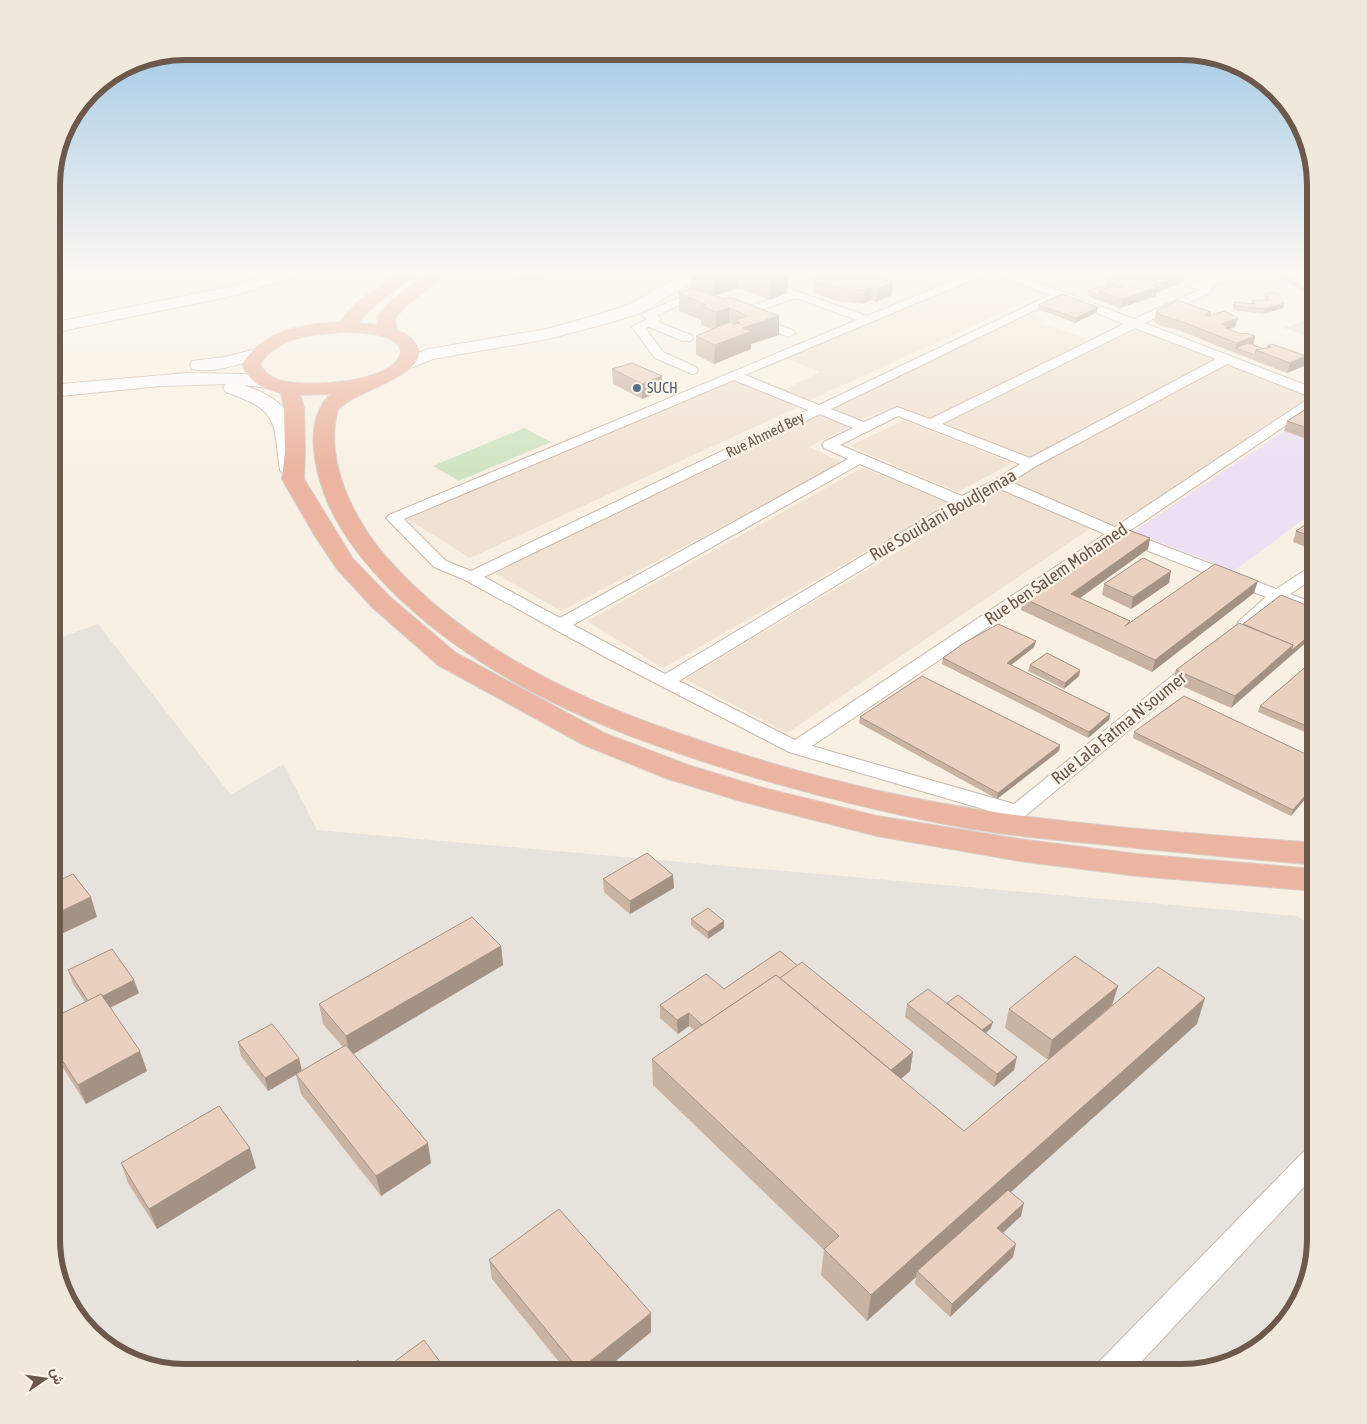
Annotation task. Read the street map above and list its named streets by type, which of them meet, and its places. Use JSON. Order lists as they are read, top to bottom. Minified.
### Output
{"streets":{"street":["Rue Ahmed Bey","Rue Souidani Boudjemaa","Rue ben Salem Mohamed","Rue Lala Fatma N'soumer"]},"crossings":[["Rue ben Salem Mohamed","Rue Lala Fatma N'soumer"]],"places":["SUCH"],"north":"right"}
